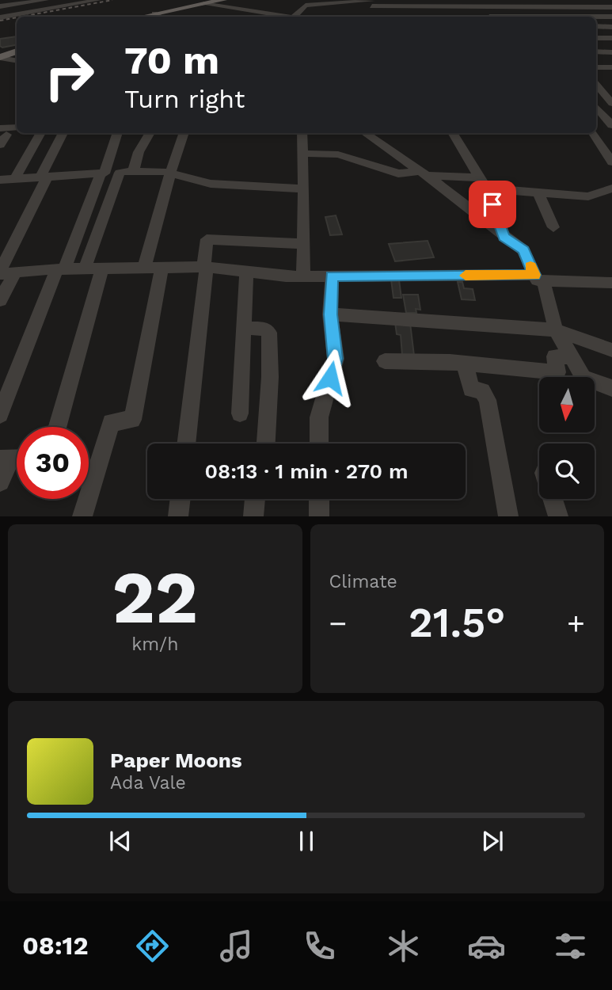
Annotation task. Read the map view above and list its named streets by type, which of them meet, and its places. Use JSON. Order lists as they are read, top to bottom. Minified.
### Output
{"north":"bottom","page":{"turn":["70 m","Turn right"],"limit":"30","trip":"08:13 · 1 min · 270 m","tile":[["22","km/h"],"Climate"],"heat":["−","21.5°","+"],"song":["Paper Moons","Ada Vale"],"tabs":"08:12"}}
